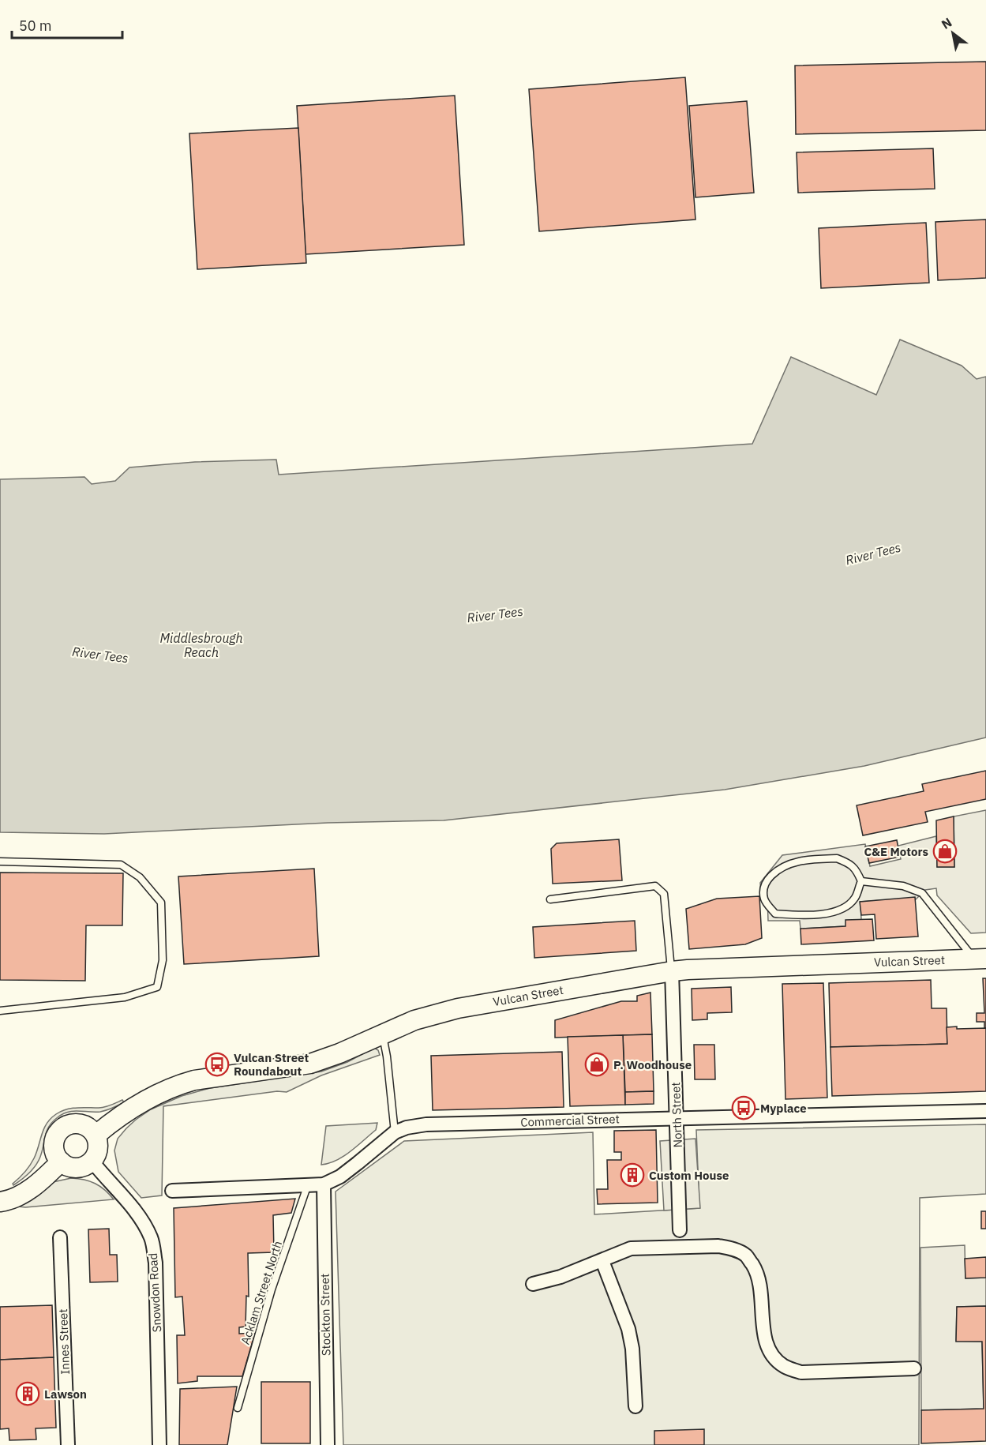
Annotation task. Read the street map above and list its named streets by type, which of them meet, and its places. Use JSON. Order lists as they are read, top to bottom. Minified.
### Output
{"streets":{"street":["Vulcan Street","North Street","Commercial Street","Snowdon Road","Stockton Street","Innes Street"],"lane":["Acklam Street North"]},"crossings":[["Vulcan Street","North Street"],["Vulcan Street","Snowdon Road"],["North Street","Commercial Street"],["Commercial Street","Acklam Street North"],["Commercial Street","Stockton Street"]],"water":["River Tees","Middlesbrough Reach"],"places":{"shop":["C&E Motors","P. Woodhouse"],"bus stop":["Vulcan Street Roundabout","Myplace"],"building":["Custom House","Lawson"]},"scale_bar":"50 m","north":"top left"}
